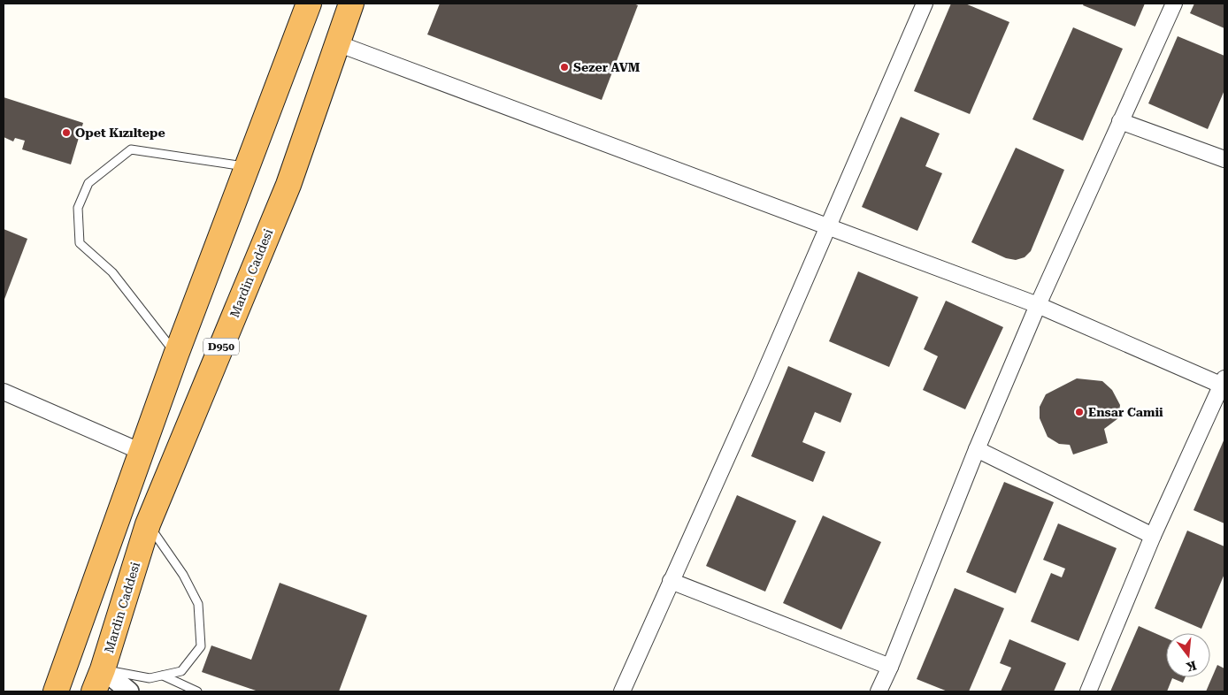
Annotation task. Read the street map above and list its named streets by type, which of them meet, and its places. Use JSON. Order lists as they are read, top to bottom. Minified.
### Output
{"streets":{"highway":["Mardin Caddesi","D950"]},"places":["Sezer AVM","Opet Kızıltepe","Ensar Camii"],"north":"bottom"}
